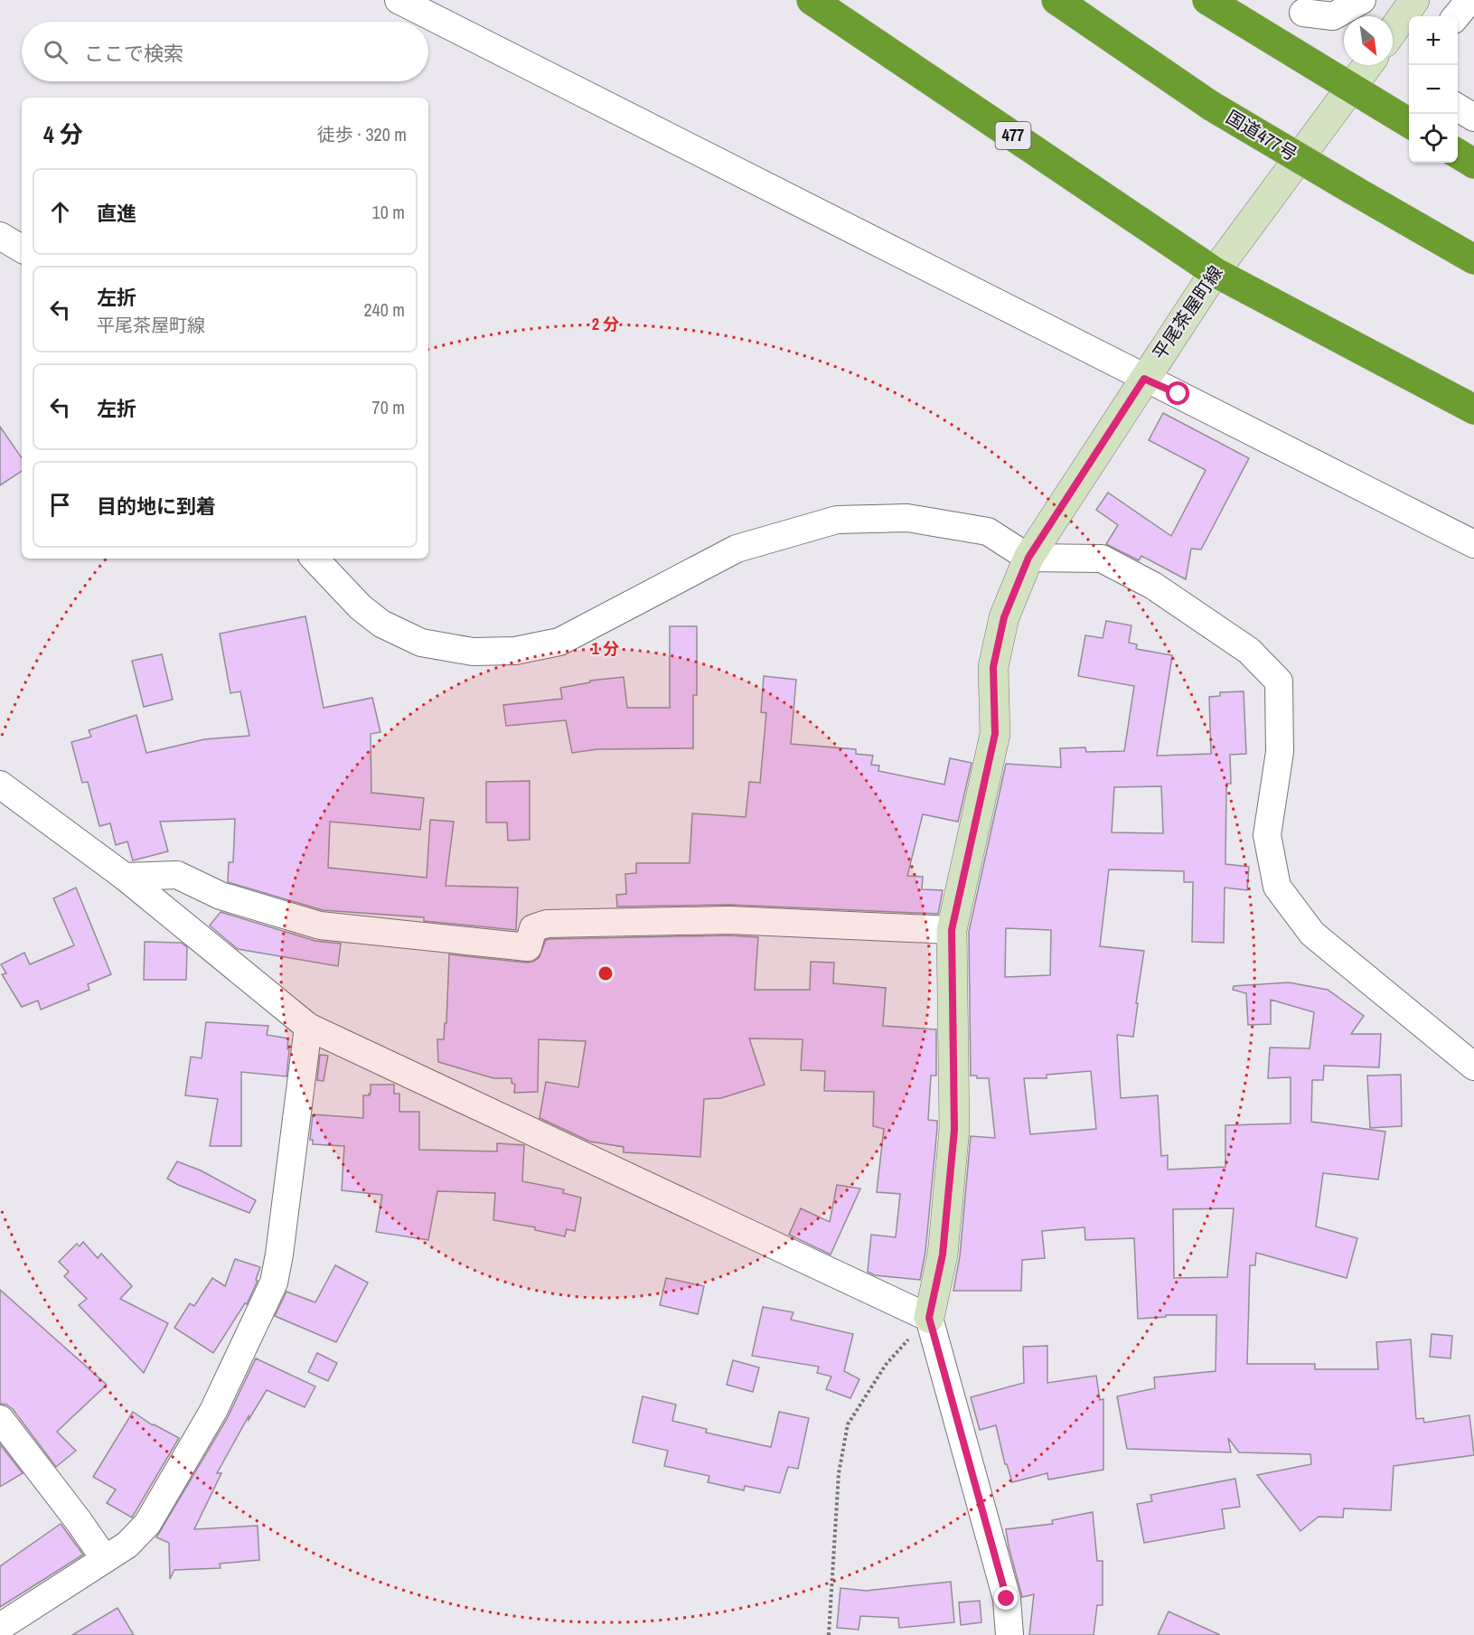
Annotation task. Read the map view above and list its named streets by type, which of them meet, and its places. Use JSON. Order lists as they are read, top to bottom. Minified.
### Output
{"streets":{"highway":["477","国道477号"],"main road":["平尾茶屋町線"]},"crossings":[["477","平尾茶屋町線"]],"north":"bottom right","page":{"map_buttons":["+","−"],"search":"ここで検索","heading":["4 分","徒歩 · 320 m"],"list":[["直進","10 m"],["左折","平尾茶屋町線","240 m"],["左折","70 m"],"目的地に到着"]},"rings":["2 分","1 分"]}
